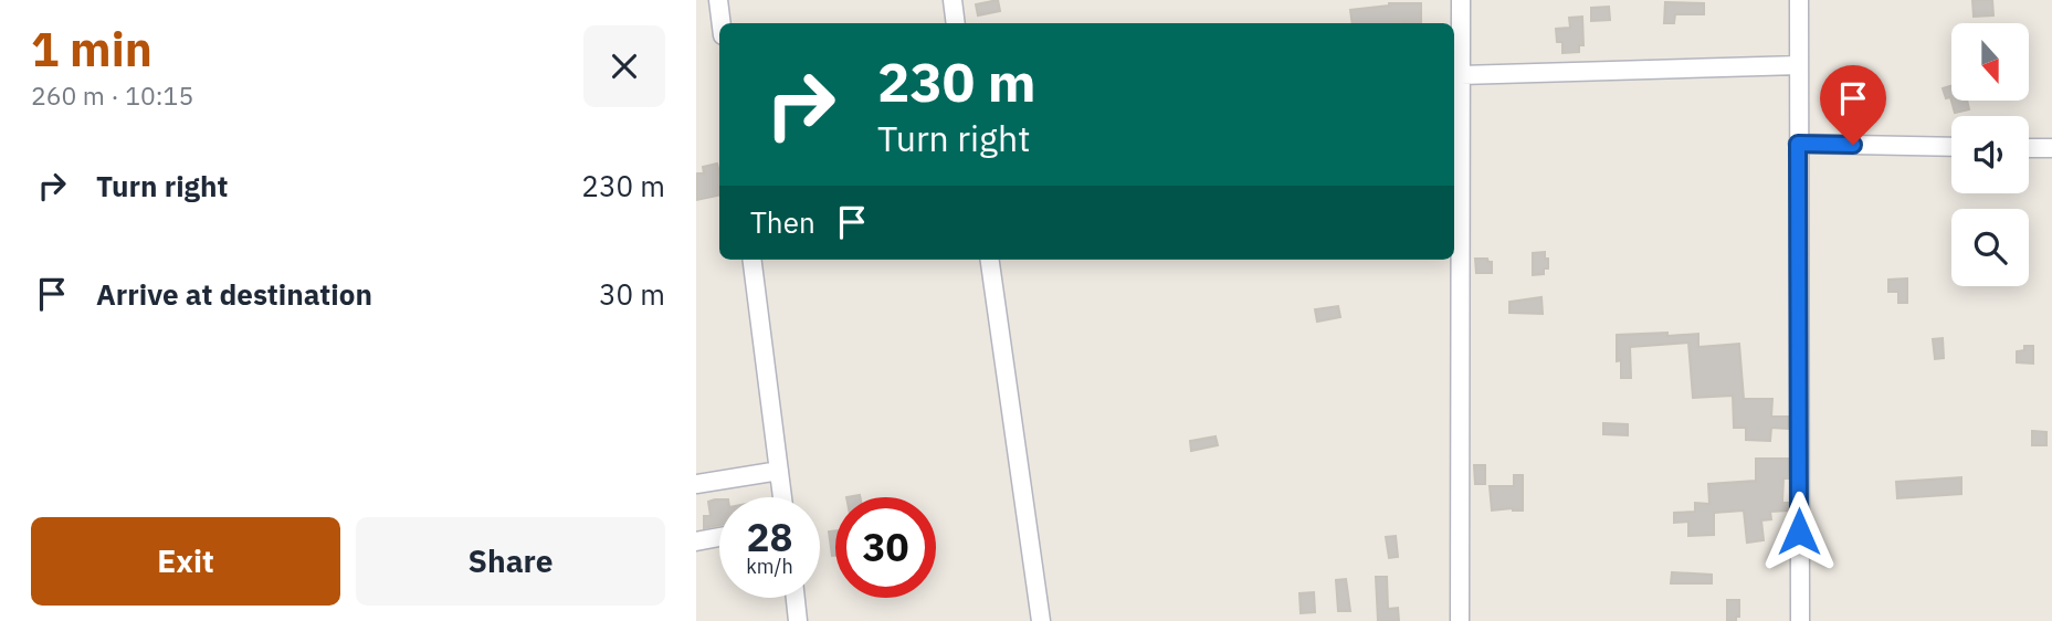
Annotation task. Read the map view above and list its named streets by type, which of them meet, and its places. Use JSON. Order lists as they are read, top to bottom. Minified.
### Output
{"north":"bottom","page":{"heading":["1 min","260 m · 10:15"],"turn":["230 m","Turn right"],"list":[{"name":"Turn right","value":"230 m"},{"name":"Arrive at destination","value":"30 m"}],"then":"Then","speed":"28 km/h","limit":"30","buttons":["Exit","Share"]}}
